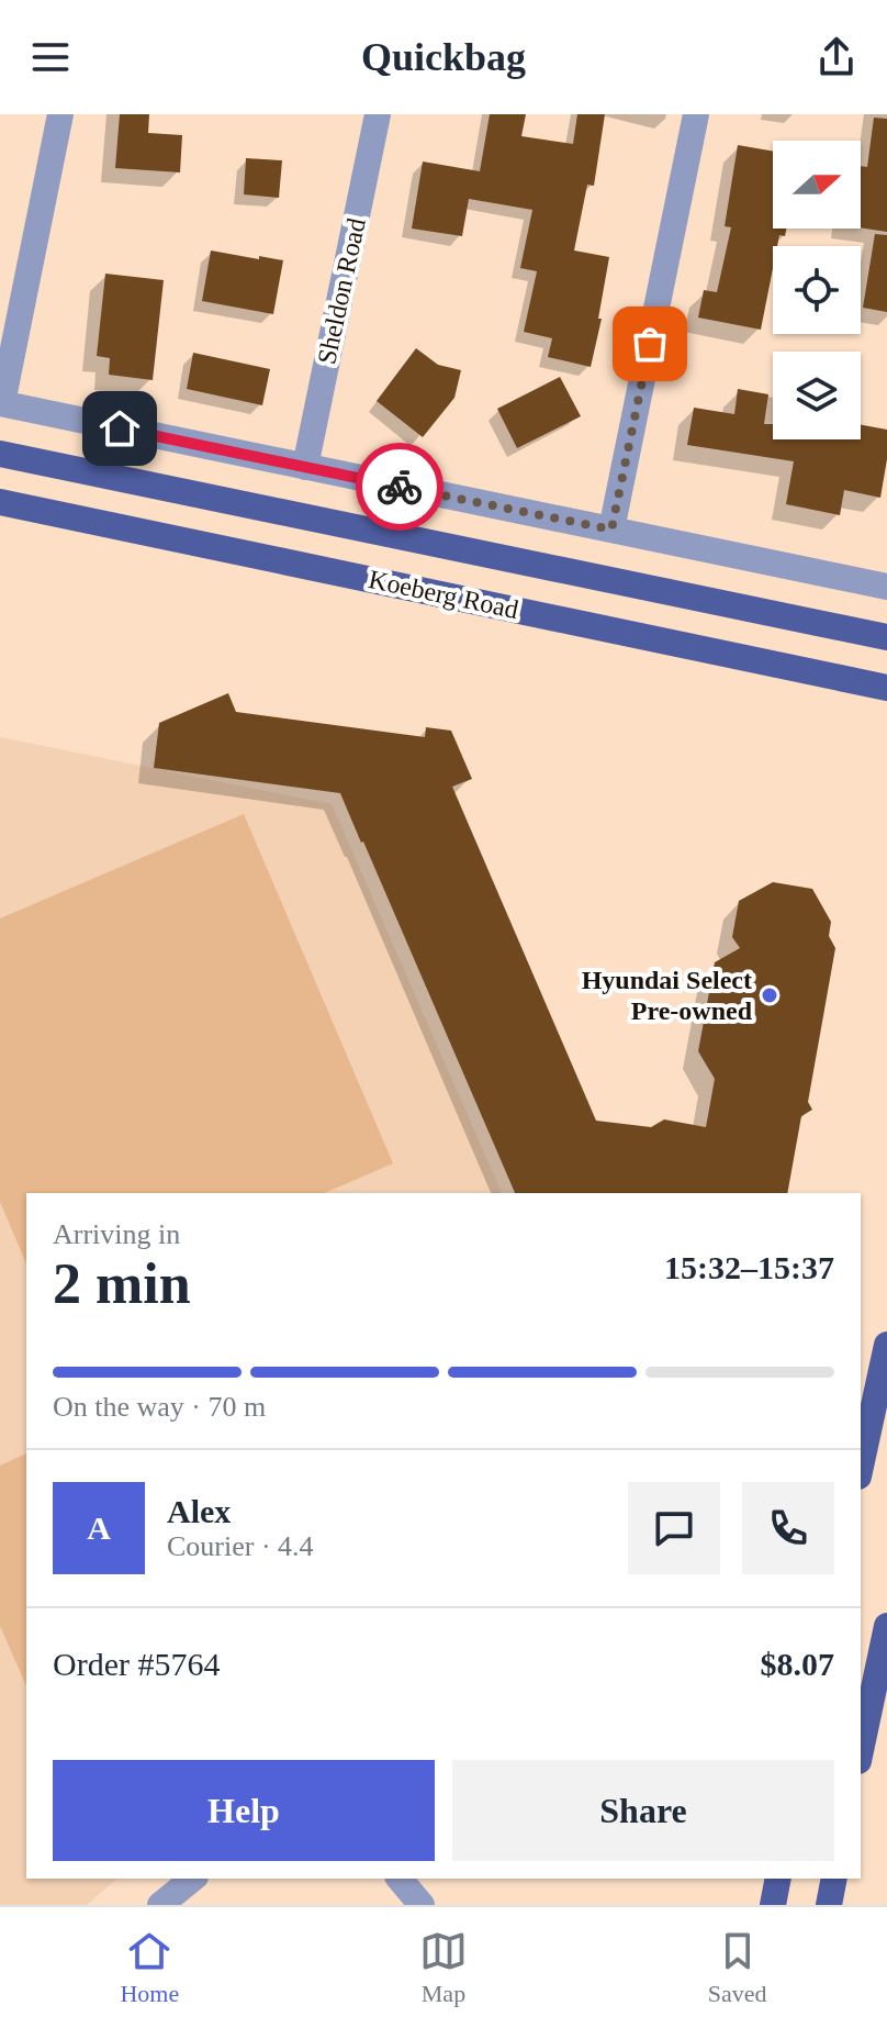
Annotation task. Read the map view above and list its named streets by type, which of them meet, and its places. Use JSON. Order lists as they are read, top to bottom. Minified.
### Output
{"streets":{"main road":["Koeberg Road"],"street":["Sheldon Road"]},"places":["Hyundai Select Pre-owned"],"north":"right","page":{"header":"Quickbag","heading":["2 min","Arriving in","15:32–15:37"],"panel":["Alex","Courier · 4.4","Order #5764","$8.07"],"bar":"On the way · 70 m","round":"A","buttons":["Help","Share"],"tabs":["Home","Map","Saved"]}}
